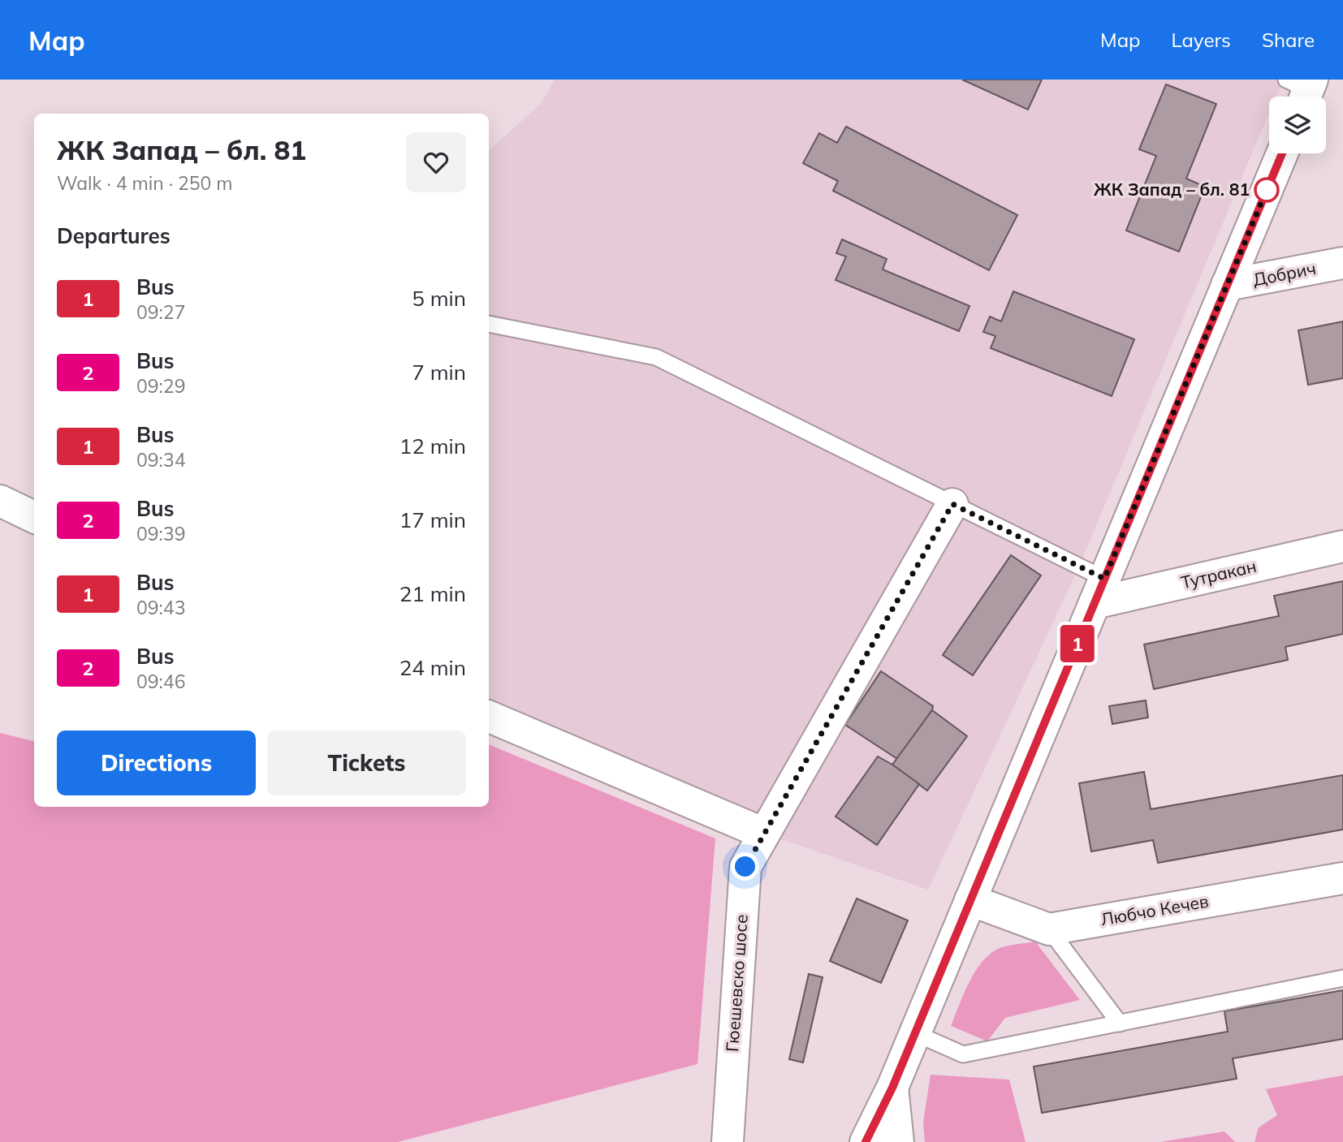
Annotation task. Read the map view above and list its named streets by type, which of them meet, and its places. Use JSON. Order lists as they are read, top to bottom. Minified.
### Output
{"streets":{"street":["Добрич","Тутракан","Любчо Кечев","Гюешевско шосе"]},"places":["ЖК Запад – бл. 81"],"lines":["bus line 1"],"page":{"header":"Map","nav":["Map","Layers","Share"],"on_map":"1","heading":[["ЖК Запад – бл. 81","Walk · 4 min · 250 m"],"Departures"],"list":[{"mark":"1","name":"Bus","note":"09:27","value":"5 min"},{"mark":"2","name":"Bus","note":"09:29","value":"7 min"},{"mark":"1","name":"Bus","note":"09:34","value":"12 min"},{"mark":"2","name":"Bus","note":"09:39","value":"17 min"},{"mark":"1","name":"Bus","note":"09:43","value":"21 min"},{"mark":"2","name":"Bus","note":"09:46","value":"24 min"}],"buttons":["Directions","Tickets"]}}
